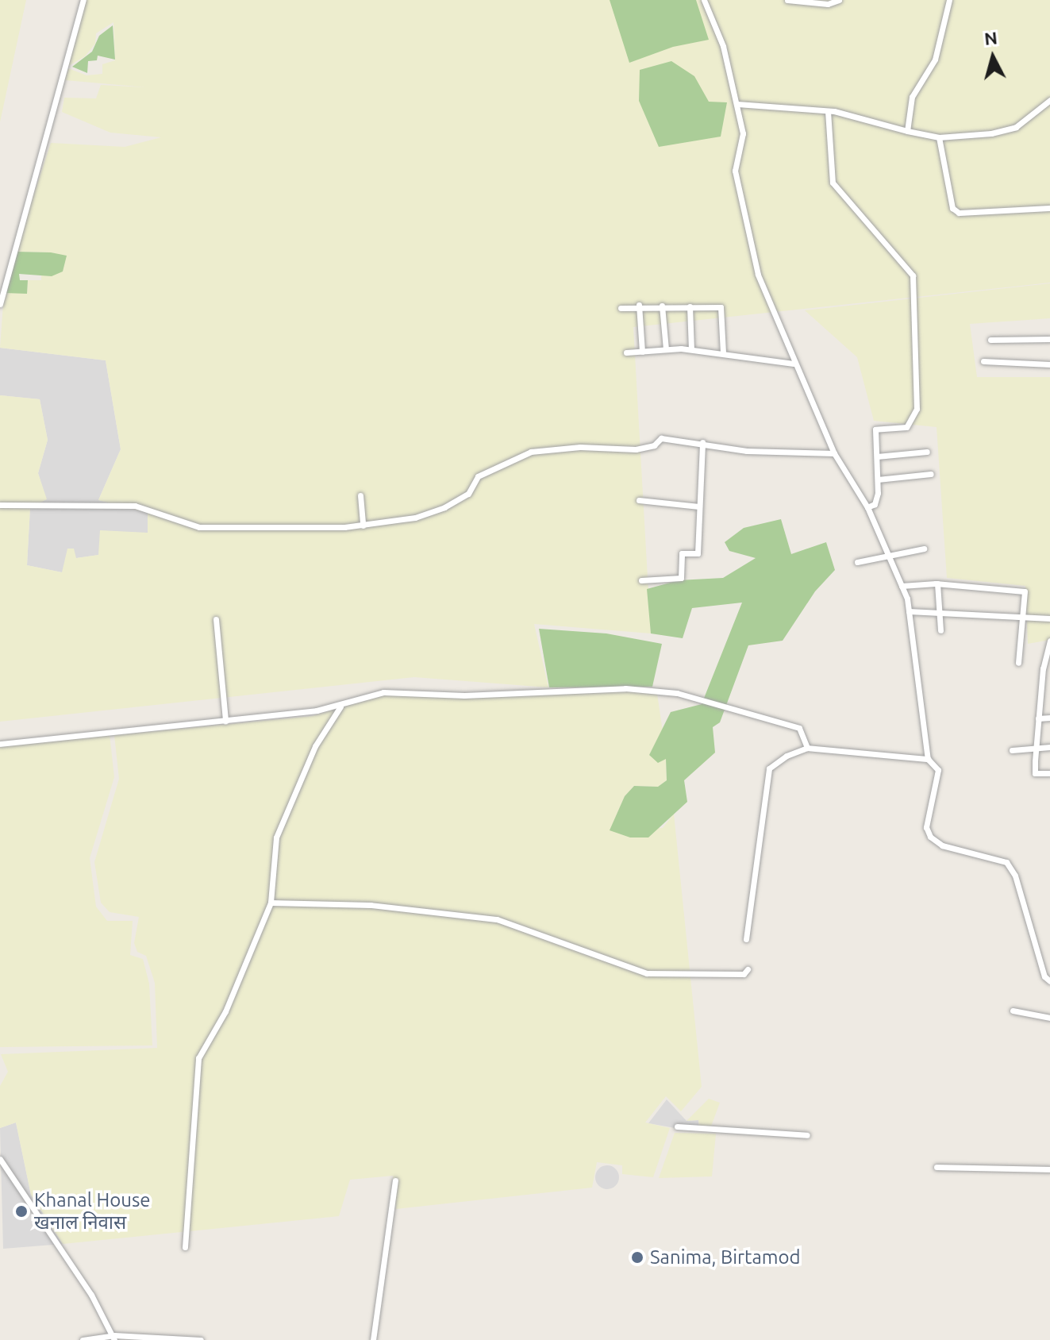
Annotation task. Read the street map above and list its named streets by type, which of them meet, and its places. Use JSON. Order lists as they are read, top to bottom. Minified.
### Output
{"places":["Khanal House खनाल निवास","Sanima, Birtamod"],"north":"top"}
